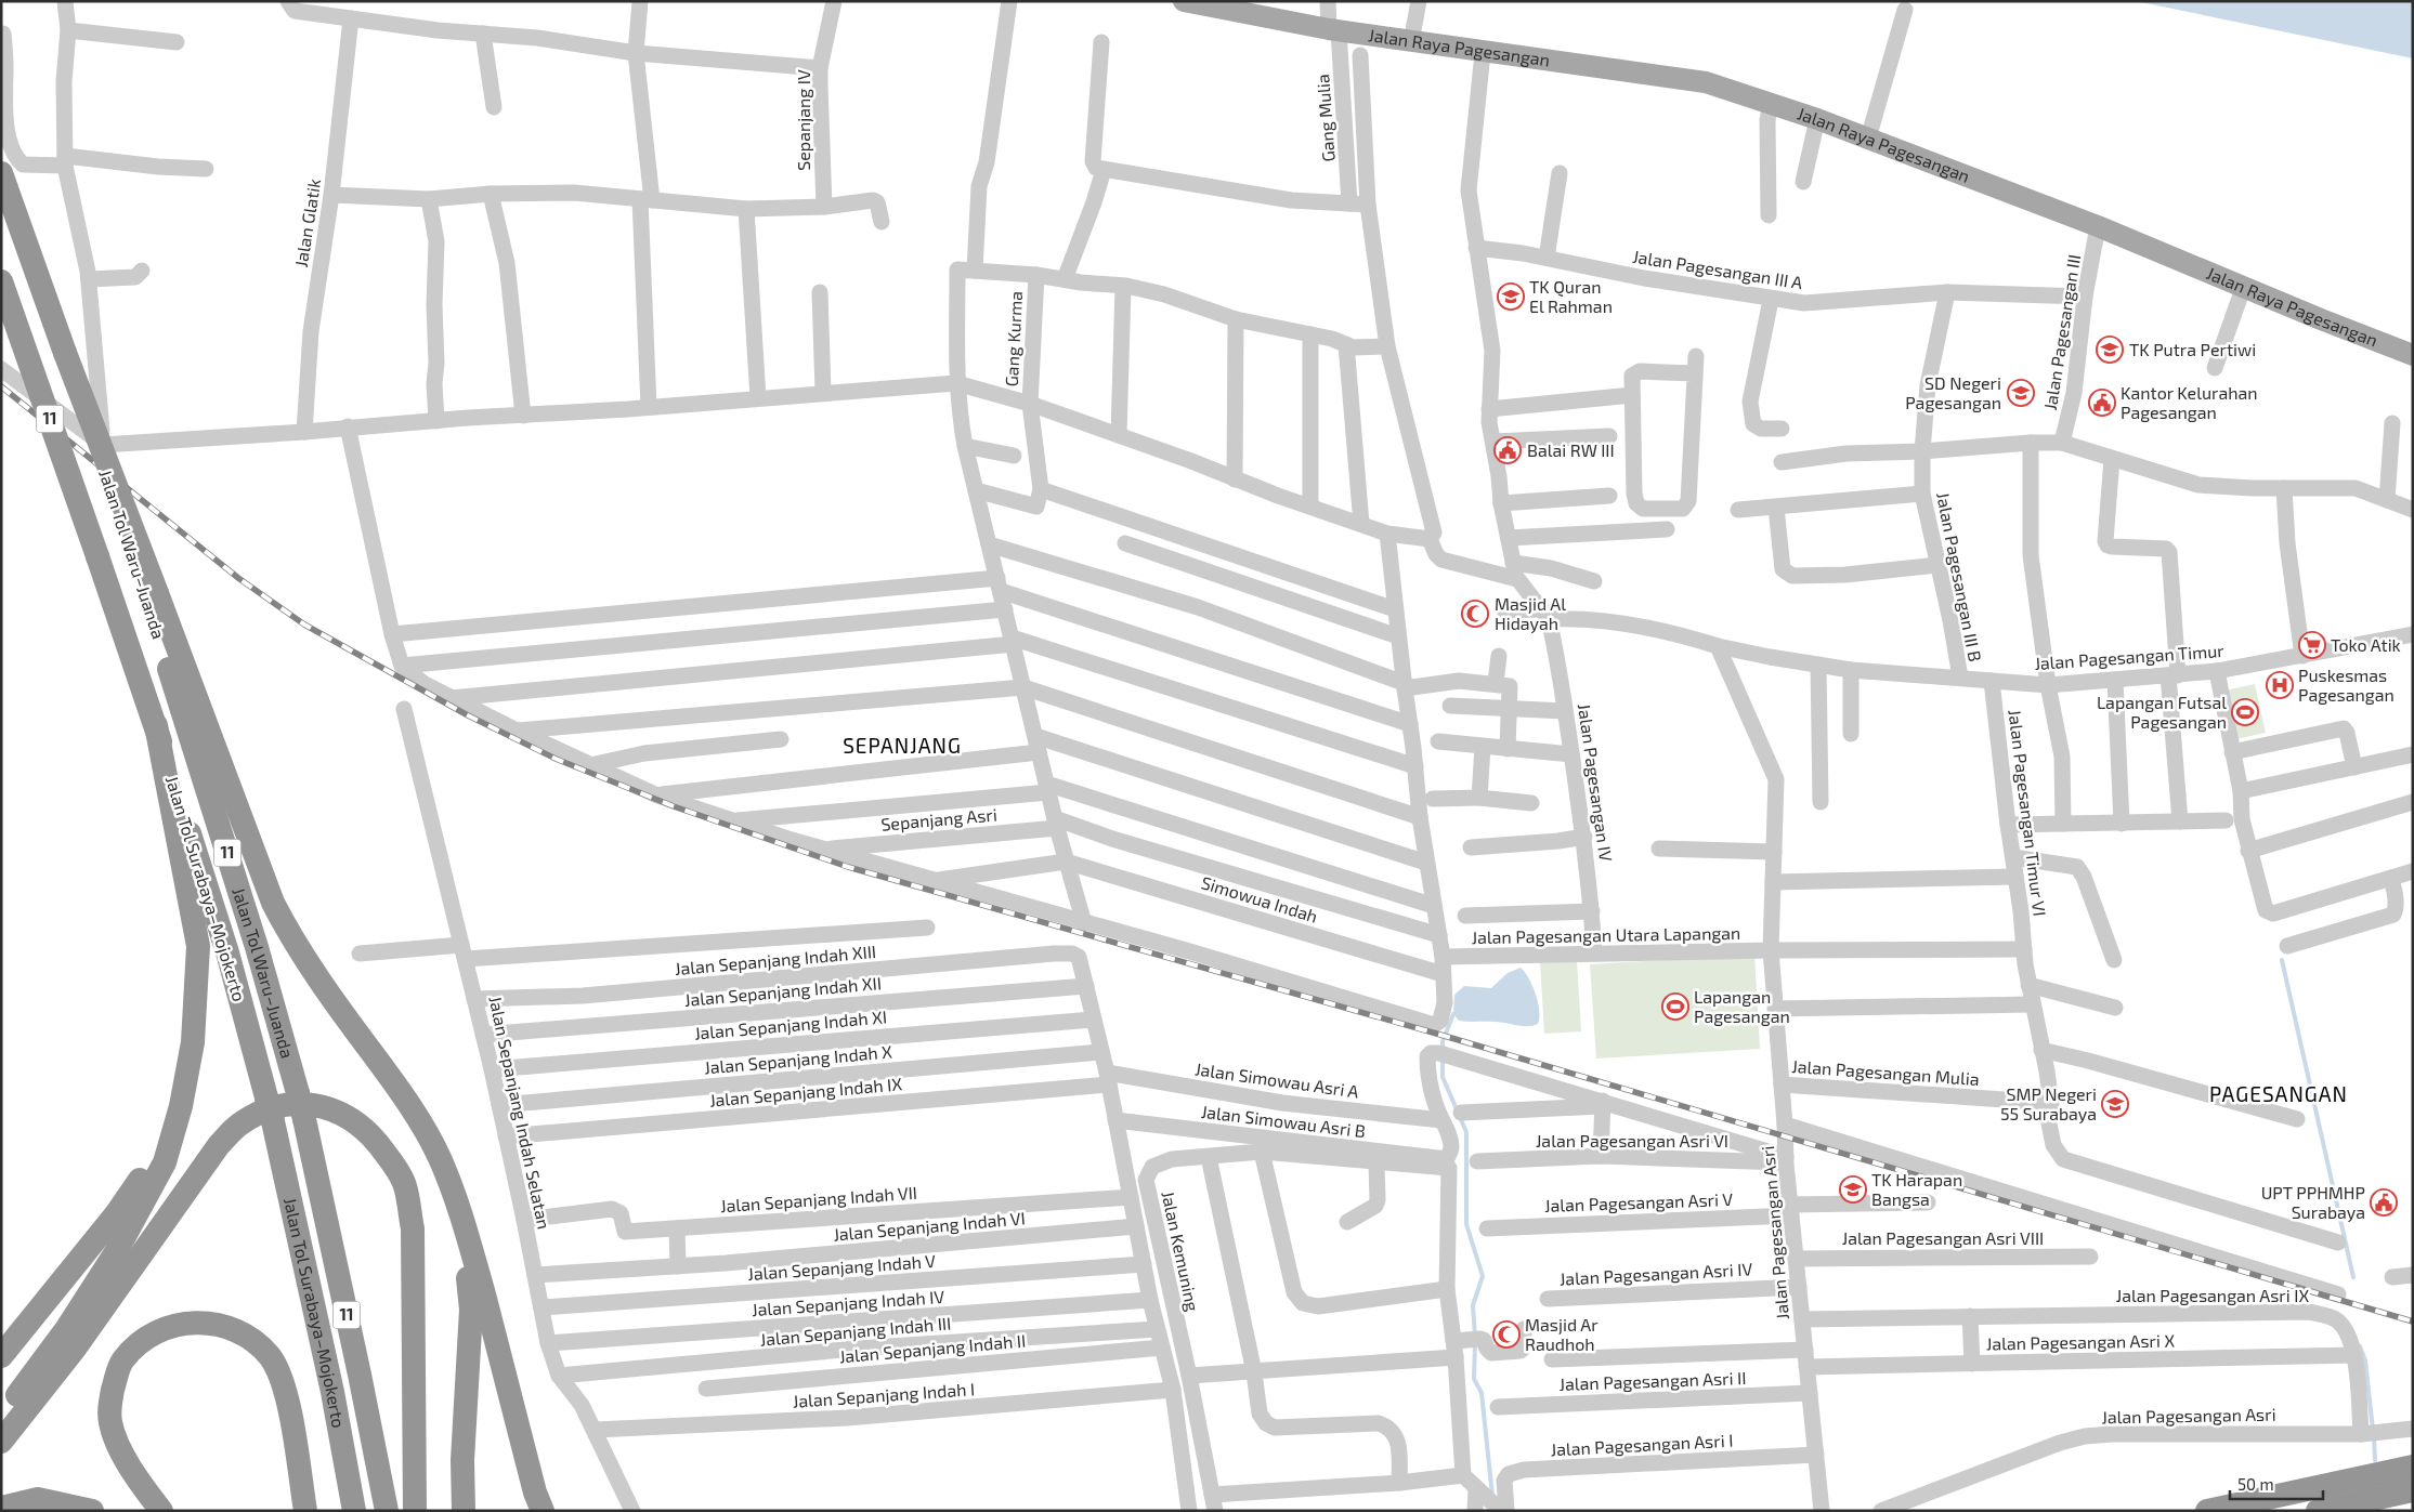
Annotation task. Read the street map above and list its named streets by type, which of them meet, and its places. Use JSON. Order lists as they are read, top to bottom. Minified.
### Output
{"streets":{"highway":["11","Jalan Tol Waru–Juanda","Jalan Tol Surabaya–Mojokerto"],"main road":["Jalan Raya Pagesangan"],"street":["Gang Mulia","Sepanjang IV","Jalan Glatik","Jalan Pagesangan III A","Jalan Pagesangan III","Gang Kurma","Jalan Pagesangan III B","Jalan Pagesangan Timur","Jalan Pagesangan IV","Jalan Pagesangan Timur VI","Sepanjang Asri","Simowua Indah","Jalan Pagesangan Utara Lapangan","Jalan Sepanjang Indah XIII","Jalan Sepanjang Indah XII","Jalan Sepanjang Indah XI","Jalan Sepanjang Indah X","Jalan Pagesangan Mulia","Jalan Simowau Asri A","Jalan Sepanjang Indah IX","Jalan Sepanjang Indah Selatan","Jalan Simowau Asri B","Jalan Pagesangan Asri VI","Jalan Sepanjang Indah VII","Jalan Pagesangan Asri V","Jalan Sepanjang Indah VI","Jalan Pagesangan Asri","Jalan Pagesangan Asri VIII","Jalan Kemuning","Jalan Sepanjang Indah V","Jalan Pagesangan Asri IV","Jalan Pagesangan Asri IX","Jalan Sepanjang Indah IV","Jalan Sepanjang Indah III","Jalan Pagesangan Asri X","Jalan Sepanjang Indah II","Jalan Pagesangan Asri II","Jalan Sepanjang Indah I","Jalan Pagesangan Asri I"]},"crossings":[["Jalan Raya Pagesangan","Gang Mulia"],["Jalan Raya Pagesangan","Jalan Pagesangan III"],["Jalan Raya Pagesangan","Jalan Pagesangan IV"],["Jalan Pagesangan III A","Jalan Pagesangan III"],["Jalan Pagesangan III A","Jalan Pagesangan III B"],["Jalan Pagesangan III A","Jalan Pagesangan IV"],["Jalan Pagesangan III B","Jalan Pagesangan Timur"],["Jalan Pagesangan Timur","Jalan Pagesangan Timur VI"],["Jalan Pagesangan IV","Jalan Pagesangan Utara Lapangan"],["Jalan Pagesangan Timur VI","Jalan Pagesangan Utara Lapangan"],["Jalan Pagesangan Timur VI","Jalan Pagesangan Mulia"],["Jalan Pagesangan Utara Lapangan","Jalan Pagesangan Asri"],["Jalan Sepanjang Indah XIII","Jalan Sepanjang Indah XII"],["Jalan Sepanjang Indah XIII","Jalan Sepanjang Indah Selatan"],["Jalan Sepanjang Indah XII","Jalan Sepanjang Indah Selatan"],["Jalan Sepanjang Indah XI","Jalan Sepanjang Indah Selatan"],["Jalan Sepanjang Indah X","Jalan Sepanjang Indah Selatan"],["Jalan Pagesangan Mulia","Jalan Pagesangan Asri"],["Jalan Simowau Asri A","Jalan Sepanjang Indah IX"],["Jalan Sepanjang Indah IX","Jalan Sepanjang Indah Selatan"],["Jalan Sepanjang Indah Selatan","Jalan Sepanjang Indah VII"],["Jalan Sepanjang Indah Selatan","Jalan Sepanjang Indah VI"],["Jalan Sepanjang Indah Selatan","Jalan Sepanjang Indah V"],["Jalan Sepanjang Indah Selatan","Jalan Sepanjang Indah IV"],["Jalan Sepanjang Indah Selatan","Jalan Sepanjang Indah III"],["Jalan Sepanjang Indah Selatan","Jalan Sepanjang Indah I"],["Jalan Simowau Asri B","Jalan Kemuning"],["Jalan Pagesangan Asri VI","Jalan Pagesangan Asri"],["Jalan Pagesangan Asri V","Jalan Pagesangan Asri"],["Jalan Pagesangan Asri","Jalan Pagesangan Asri VIII"],["Jalan Pagesangan Asri","Jalan Pagesangan Asri IV"],["Jalan Pagesangan Asri","Jalan Pagesangan Asri IX"],["Jalan Pagesangan Asri","Jalan Pagesangan Asri X"],["Jalan Pagesangan Asri","Jalan Pagesangan Asri II"],["Jalan Pagesangan Asri","Jalan Pagesangan Asri I"],["Jalan Pagesangan Asri IX","Jalan Pagesangan Asri X"]],"districts":["SEPANJANG","PAGESANGAN"],"places":{"school or university":["TK Quran El Rahman","TK Putra Pertiwi","SD Negeri Pagesangan","SMP Negeri 55 Surabaya","TK Harapan Bangsa"],"public building":["Kantor Kelurahan Pagesangan","Balai RW III","UPT PPHMHP Surabaya"],"mosque":["Masjid Al Hidayah","Masjid Ar Raudhoh"],"supermarket":["Toko Atik"],"hospital":["Puskesmas Pagesangan"],"sports":["Lapangan Futsal Pagesangan","Lapangan Pagesangan"]},"scale_bar":"50 m"}
